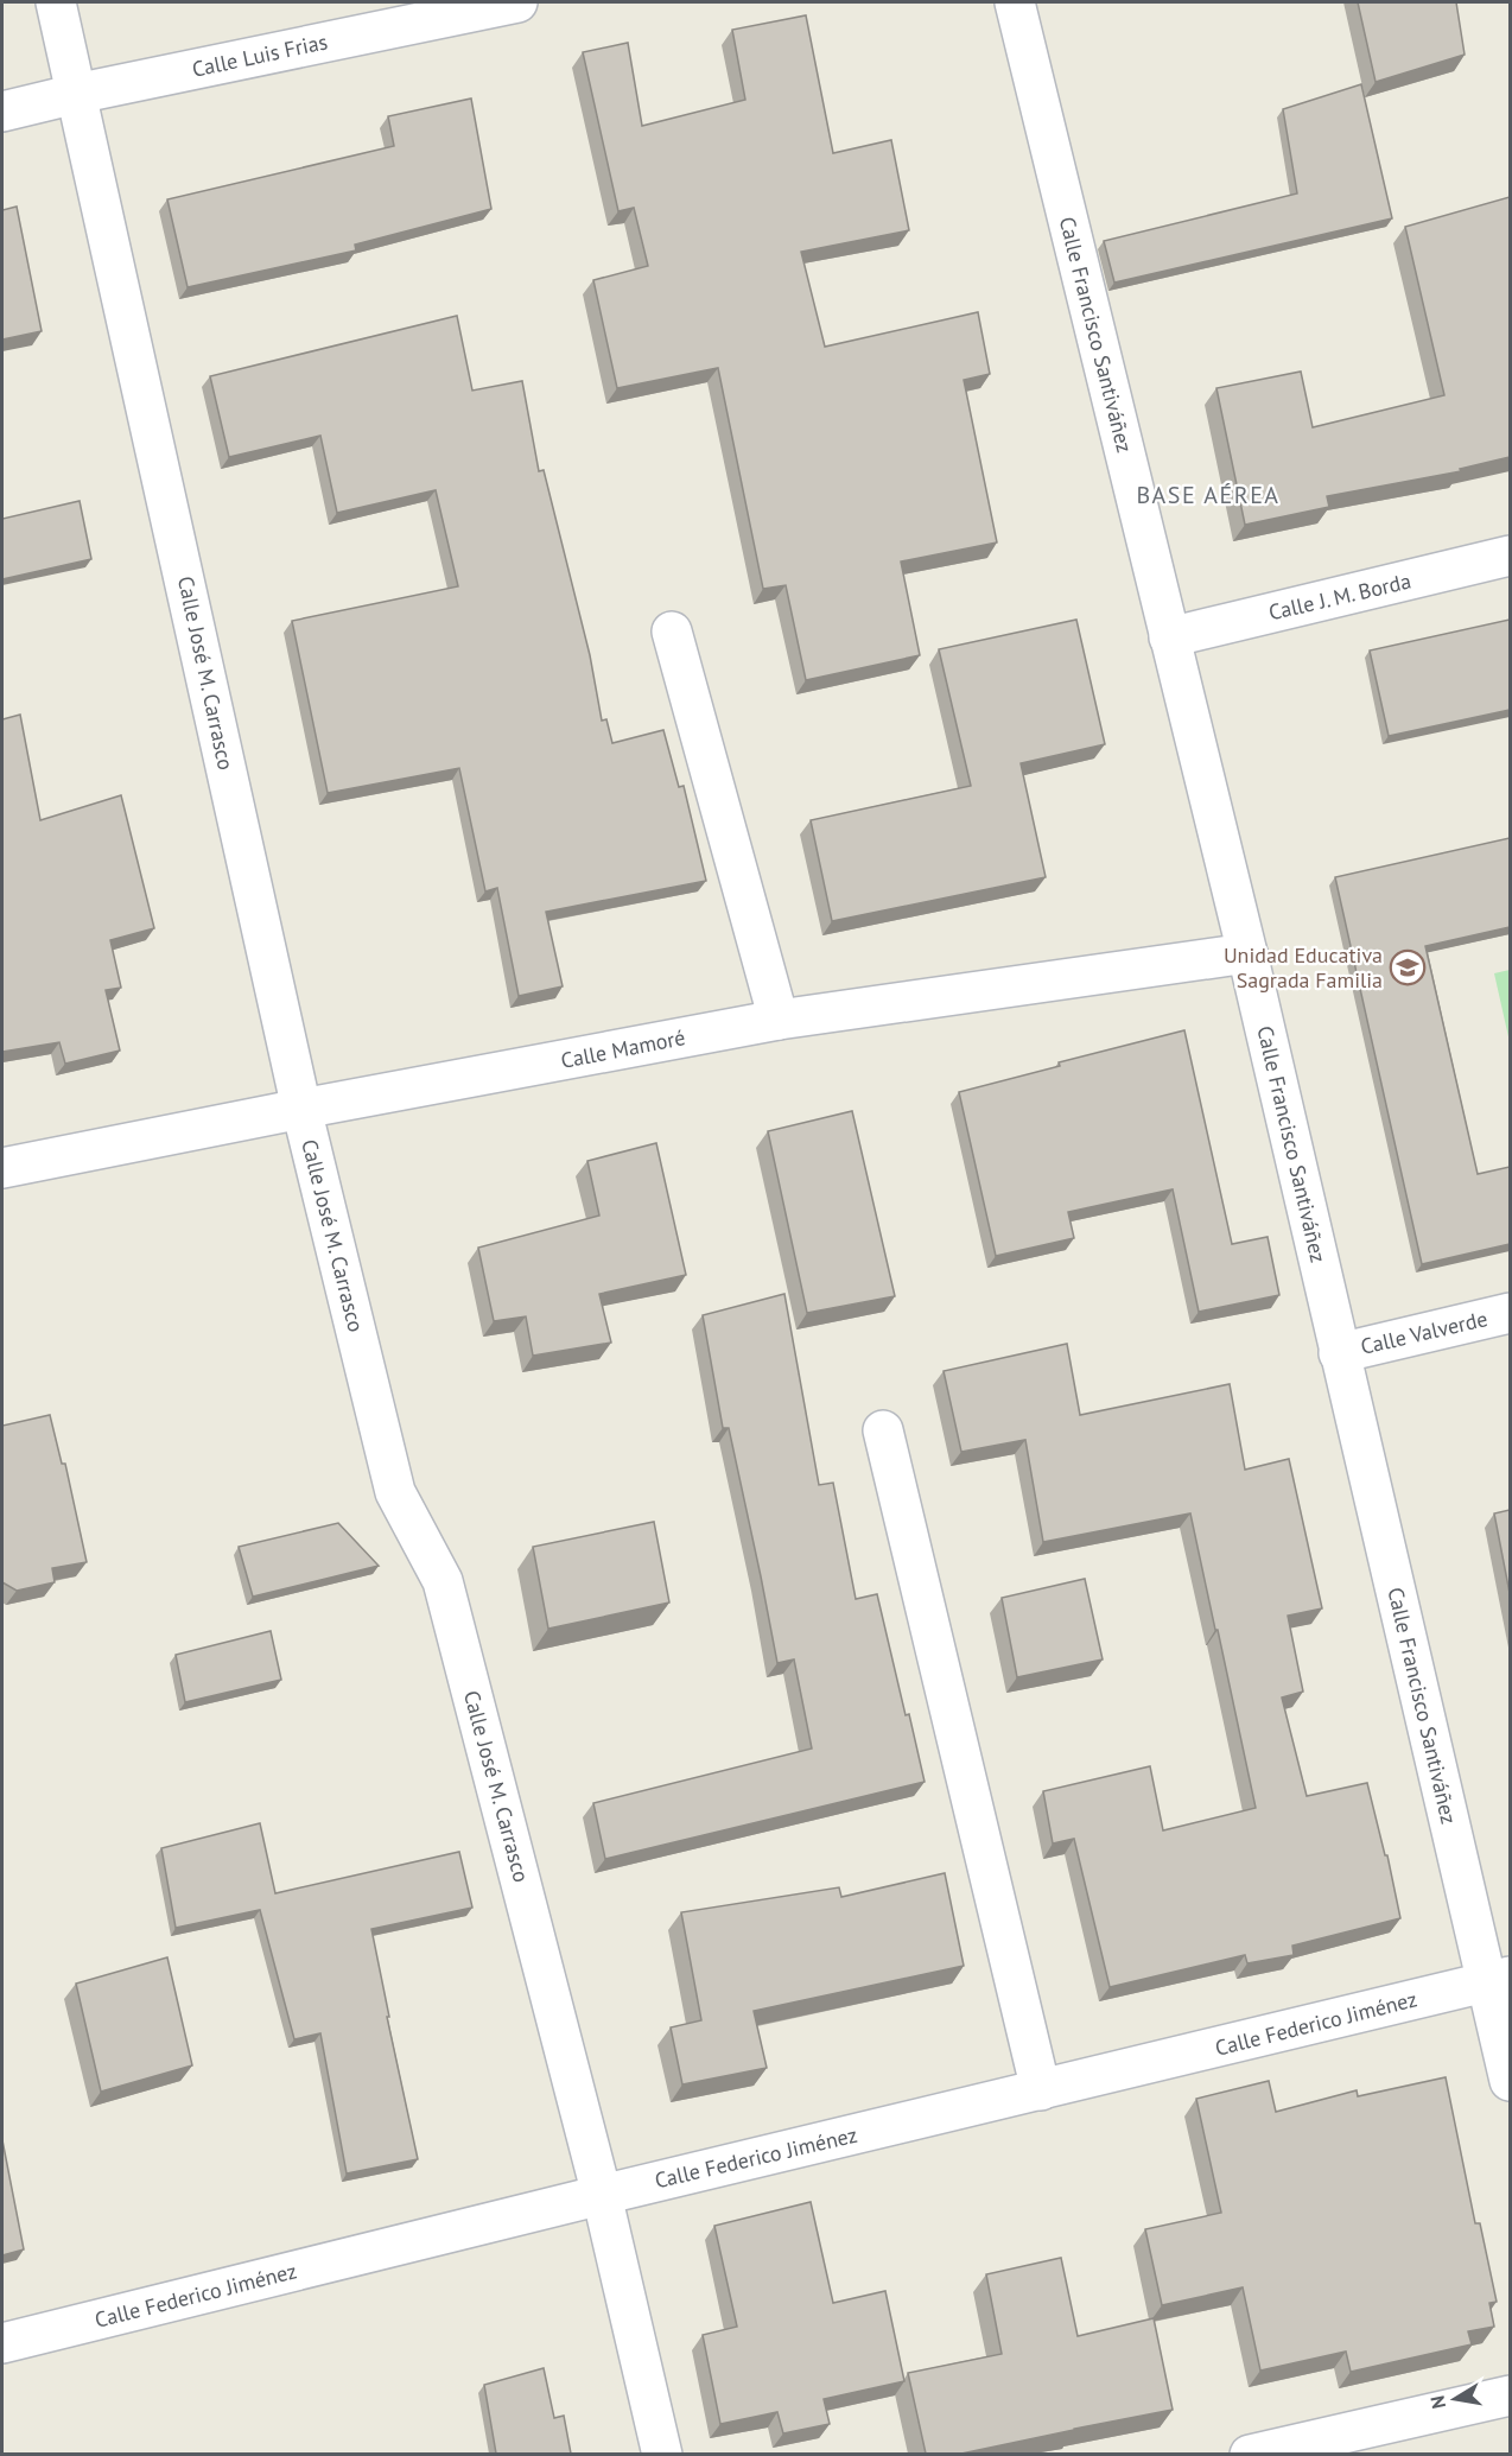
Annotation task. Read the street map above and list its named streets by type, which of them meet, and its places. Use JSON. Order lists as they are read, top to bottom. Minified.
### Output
{"streets":{"street":["Calle Luis Frias","Calle Francisco Santiváñez","Calle J. M. Borda","Calle José M. Carrasco","Calle Mamoré","Calle Valverde","Calle Federico Jiménez"]},"crossings":[["Calle Luis Frias","Calle José M. Carrasco"],["Calle Francisco Santiváñez","Calle J. M. Borda"],["Calle Francisco Santiváñez","Calle Mamoré"],["Calle Francisco Santiváñez","Calle Valverde"],["Calle Francisco Santiváñez","Calle Federico Jiménez"],["Calle José M. Carrasco","Calle Mamoré"],["Calle José M. Carrasco","Calle Federico Jiménez"]],"districts":["BASE AÉREA"],"places":{"school or university":["Unidad Educativa Sagrada Familia"]},"north":"left"}
